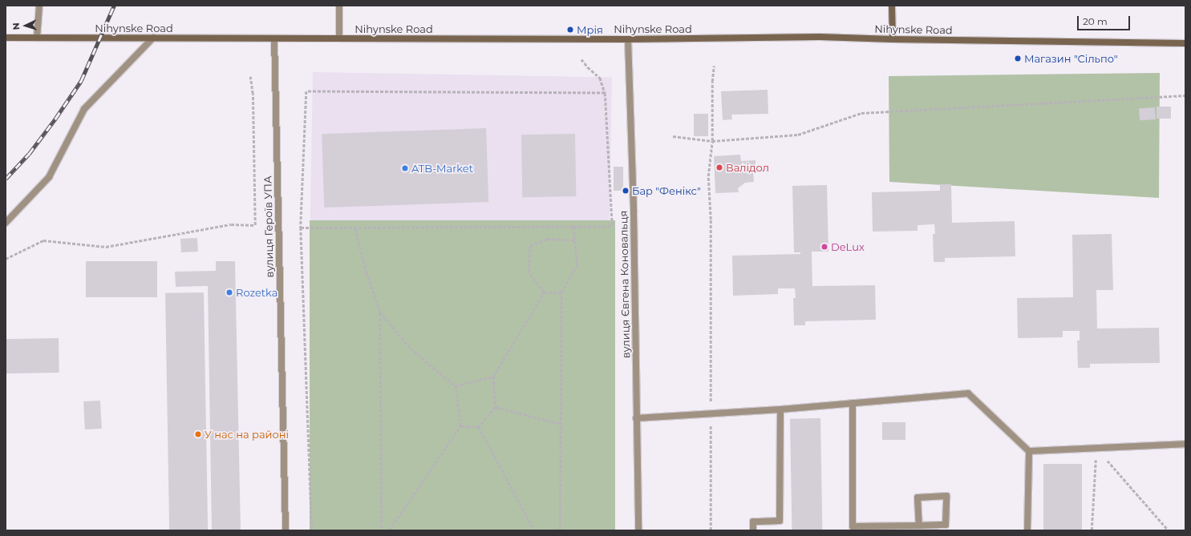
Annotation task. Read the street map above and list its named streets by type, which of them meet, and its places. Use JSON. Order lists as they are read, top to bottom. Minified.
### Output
{"streets":{"main road":["Nihynske Road"],"street":["вулиця Героїв УПА","вулиця Євгена Коновальця"]},"crossings":[["Nihynske Road","вулиця Героїв УПА"],["Nihynske Road","вулиця Євгена Коновальця"]],"places":["Мрія","Магазин \"Сільпо\"","Валідол","ATB-Market","Бар \"Фенікс\"","DeLux","Rozetka","У нас на районі"],"scale_bar":"20 m","north":"left"}
